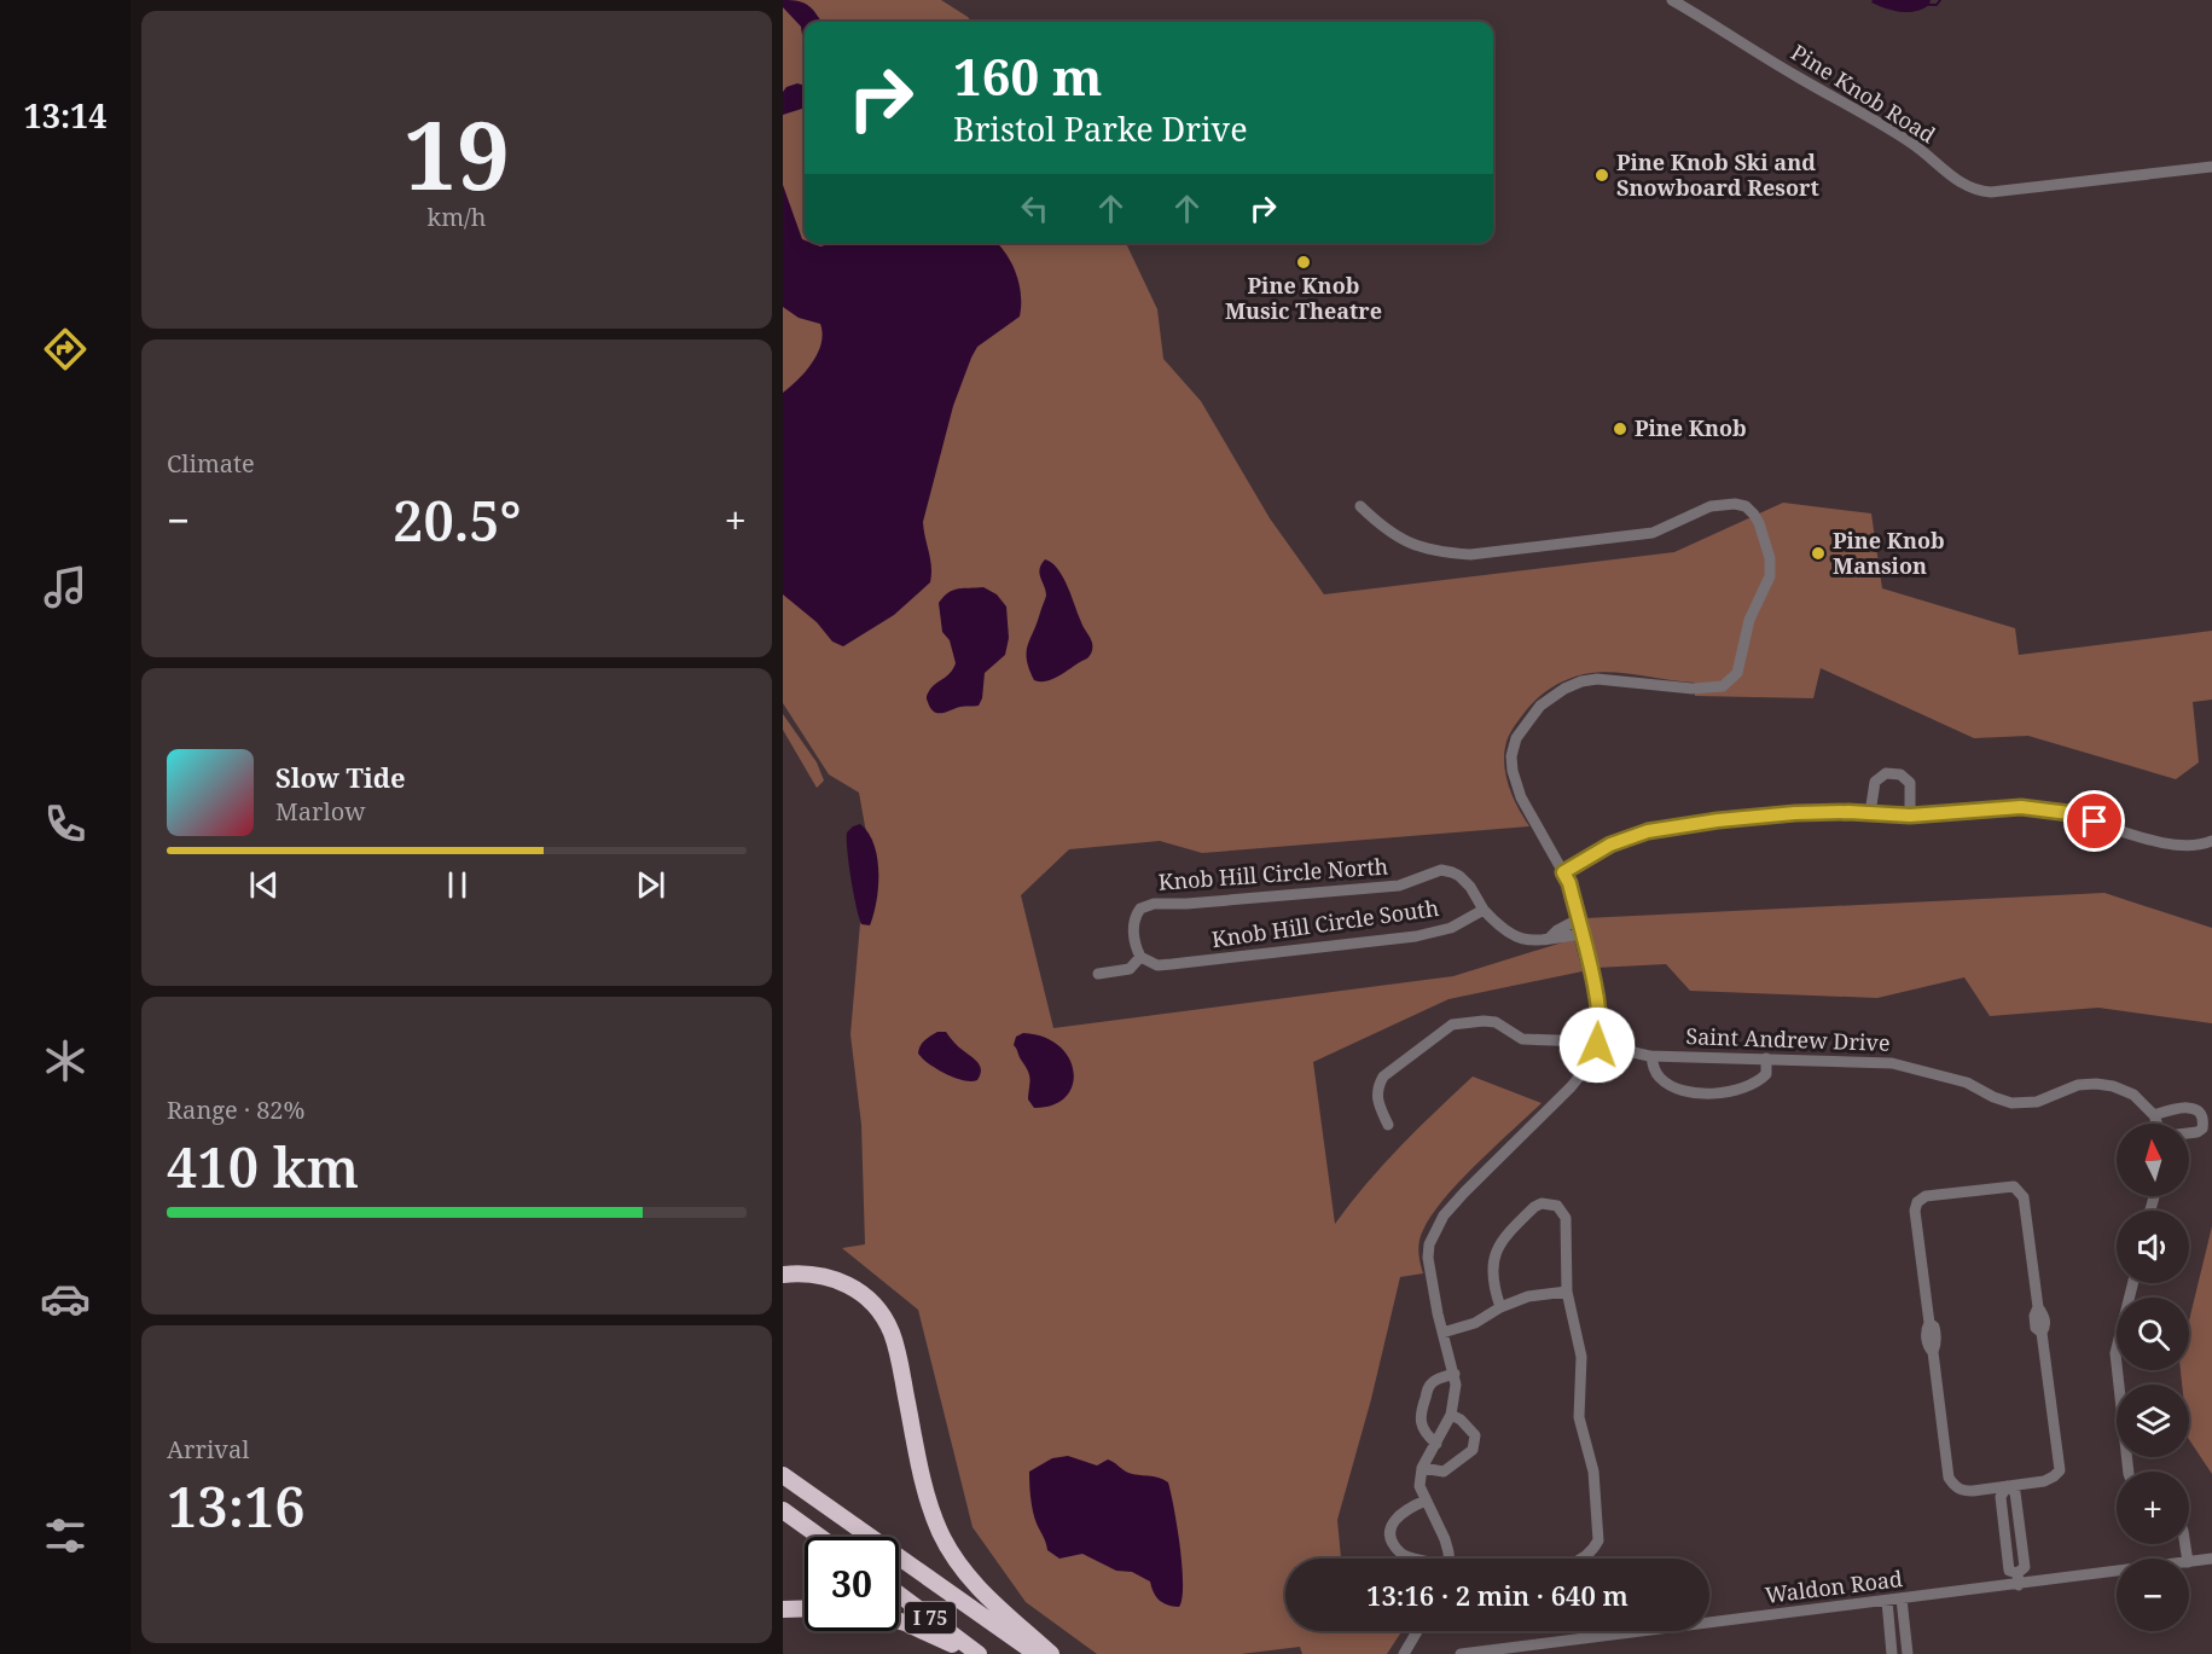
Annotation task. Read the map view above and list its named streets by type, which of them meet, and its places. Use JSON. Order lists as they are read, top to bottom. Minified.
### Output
{"streets":{"highway":["I 75"],"street":["Pine Knob Road","Knob Hill Circle North","Knob Hill Circle South","Saint Andrew Drive","Waldon Road"]},"crossings":[["Knob Hill Circle North","Knob Hill Circle South"]],"places":["Pine Knob Ski and Snowboard Resort","Pine Knob Music Theatre","Pine Knob","Pine Knob Mansion"],"north":"top","page":{"tabs":"13:14","tile":[["19","km/h"],"Climate",["Range · 82%","410 km"],["Arrival","13:16"]],"turn":["160 m","Bristol Parke Drive"],"heat":["−","20.5°","+"],"song":["Slow Tide","Marlow"],"map_buttons":["+","−"],"limit":"30","trip":"13:16 · 2 min · 640 m"}}
